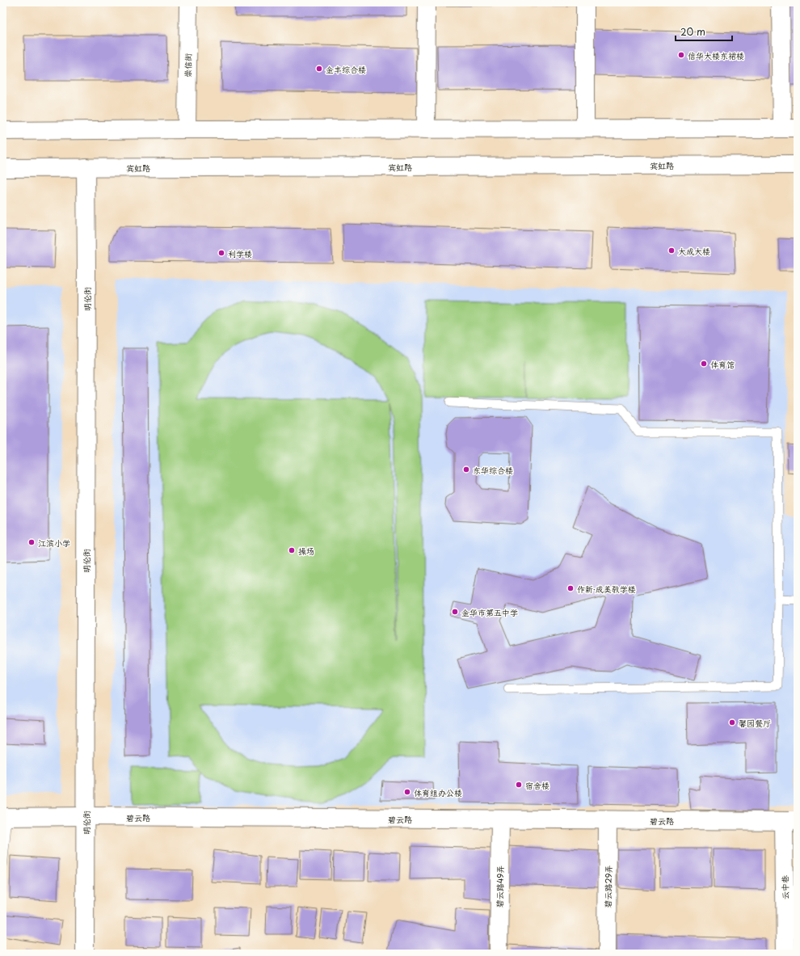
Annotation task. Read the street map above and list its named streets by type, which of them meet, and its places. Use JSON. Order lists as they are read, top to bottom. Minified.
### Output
{"streets":{"street":["崇信街","宾虹路","明伦街","碧云路","碧云路49弄","碧云路29弄","云中巷"]},"crossings":[["宾虹路","明伦街"],["明伦街","碧云路"],["碧云路","碧云路49弄"],["碧云路","碧云路29弄"],["碧云路","云中巷"]],"places":["信华大楼东裙楼","金丰综合楼","大成大楼","利学楼","体育馆","东华综合楼","江滨小学","操场","作新·成美教学楼","金华市第五中学","馨园餐厅","宿舍楼","体育组办公楼"],"scale_bar":"20 m"}
